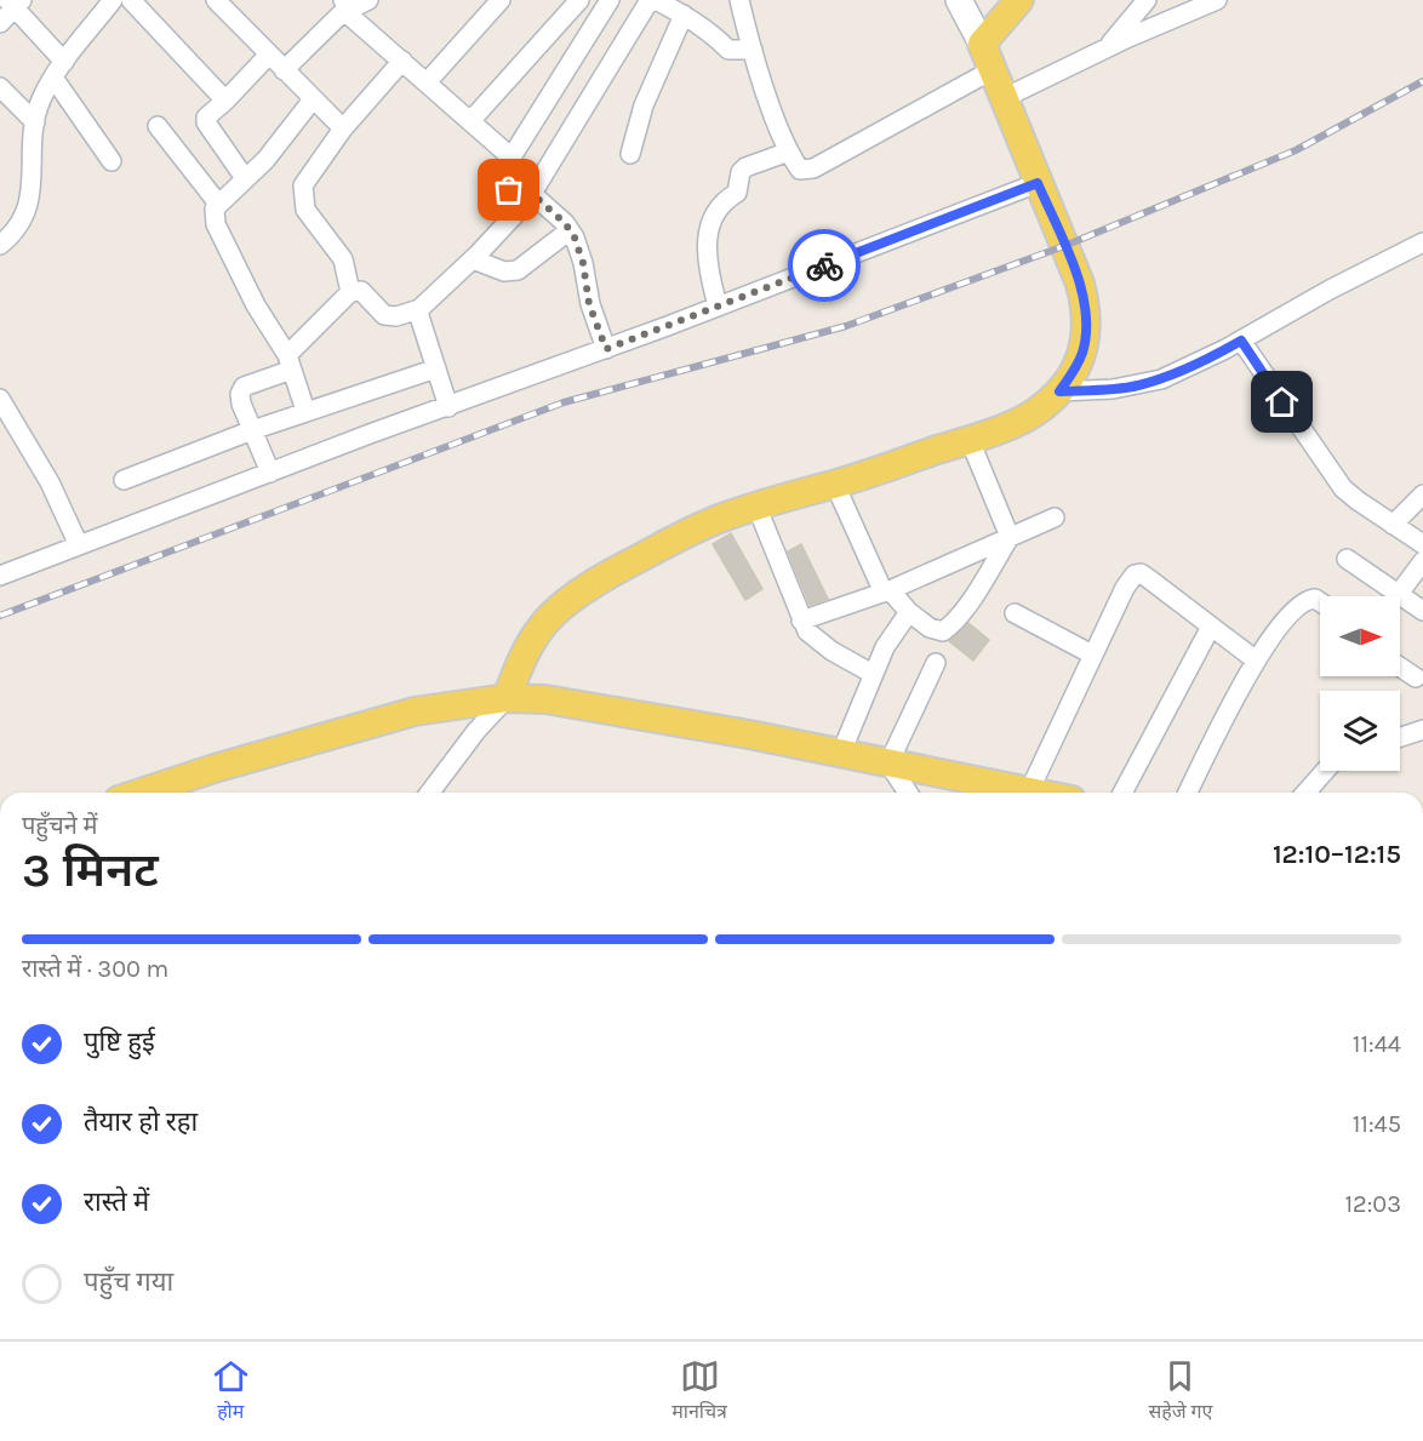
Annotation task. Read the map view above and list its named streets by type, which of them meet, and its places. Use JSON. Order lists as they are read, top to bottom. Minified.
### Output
{"north":"right","page":{"heading":["3 मिनट","पहुँचने में","12:10–12:15"],"bar":"रास्ते में · 300 m","list":[["पुष्टि हुई","11:44"],["तैयार हो रहा","11:45"],["रास्ते में","12:03"],"पहुँच गया"],"tabs":["होम","मानचित्र","सहेजे गए"]}}
